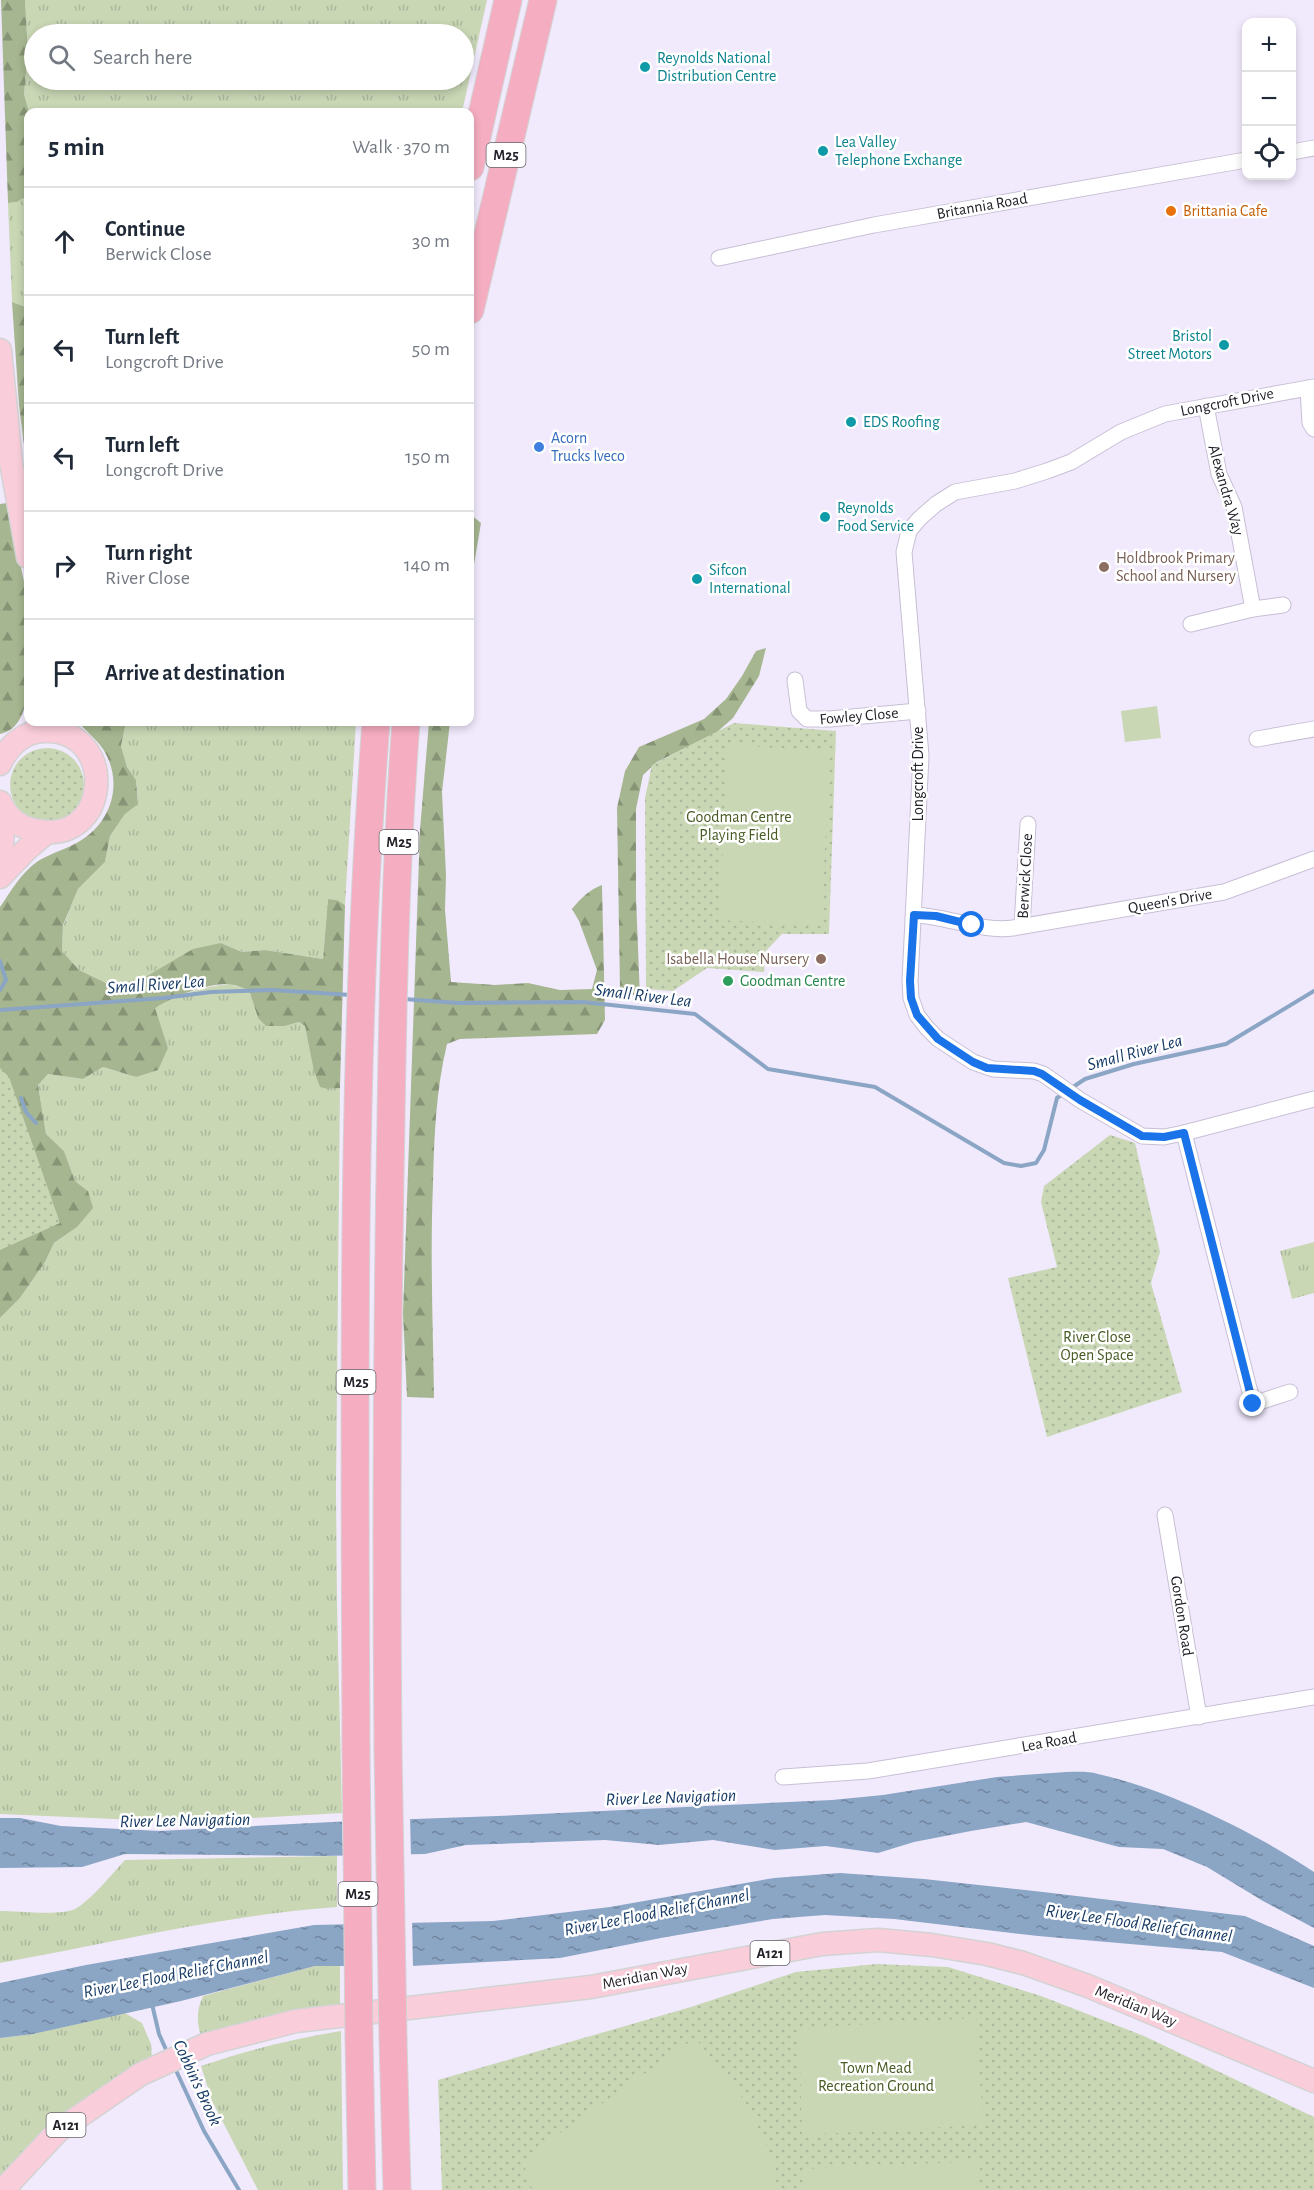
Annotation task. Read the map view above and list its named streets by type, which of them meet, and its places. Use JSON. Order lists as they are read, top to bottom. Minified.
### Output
{"streets":{"highway":["M25"],"main road":["A121","Meridian Way"],"street":["Britannia Road","Longcroft Drive","Alexandra Way","Fowley Close","Berwick Close","Queen's Drive","Gordon Road","Lea Road"]},"crossings":[["Longcroft Drive","Alexandra Way"],["Longcroft Drive","Fowley Close"],["Longcroft Drive","Berwick Close"],["Berwick Close","Queen's Drive"],["Gordon Road","Lea Road"]],"water":["Small River Lea","River Lee Navigation","River Lee Flood Relief Channel","Cobbin's Brook"],"parks":["Goodman Centre Playing Field","River Close Open Space","Town Mead Recreation Ground"],"places":["Reynolds National Distribution Centre","Lea Valley Telephone Exchange","Brittania Cafe","Bristol Street Motors","EDS Roofing","Acorn Trucks Iveco","Reynolds Food Service","Holdbrook Primary School and Nursery","Sifcon International","Isabella House Nursery","Goodman Centre"],"page":{"map_buttons":["+","−"],"search":"Search here","heading":["5 min","Walk · 370 m"],"list":[["Continue","Berwick Close","30 m"],["Turn left","Longcroft Drive","50 m"],["Turn left","Longcroft Drive","150 m"],["Turn right","River Close","140 m"],"Arrive at destination"]}}
